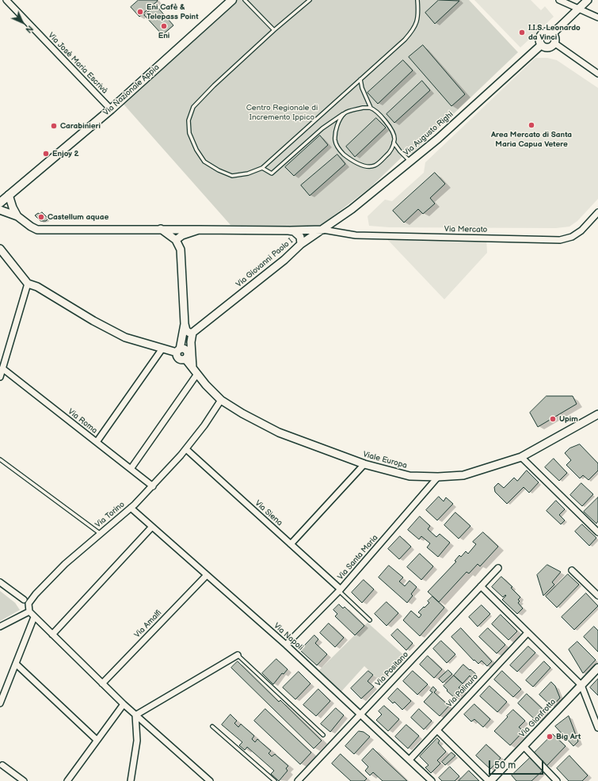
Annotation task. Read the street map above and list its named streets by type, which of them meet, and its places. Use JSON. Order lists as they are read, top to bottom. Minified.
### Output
{"streets":{"main road":["Via Nazionale Appia"],"street":["Via Josè Maria Escrivà","Via Augusto Righi","Via Mercato","Via Giovanni Paolo I","Via Roma","Viale Europa","Via Siena","Via Torino","Via Santa Maria","Via Amalfi","Via Napoli","Via Positano","Via Palinuro","Via Gianfrotta"]},"crossings":[["Via Josè Maria Escrivà","Via Nazionale Appia"],["Via Augusto Righi","Via Mercato"],["Via Augusto Righi","Via Giovanni Paolo I"],["Via Roma","Via Torino"],["Viale Europa","Via Torino"],["Viale Europa","Via Santa Maria"],["Via Siena","Via Torino"],["Via Siena","Via Santa Maria"],["Via Torino","Via Napoli"],["Via Santa Maria","Via Napoli"],["Via Amalfi","Via Napoli"],["Via Napoli","Via Positano"],["Via Napoli","Via Palinuro"]],"parks":["Centro Regionale di Incremento Ippico"],"places":["Eni Cafè & Telepass Point","Eni","I.I.S. Leonardo da Vinci","Area Mercato di Santa Maria Capua Vetere","Carabinieri","Enjoy 2","Castellum aquae","Upim","Big Art"],"scale_bar":"50 m","north":"bottom right"}
